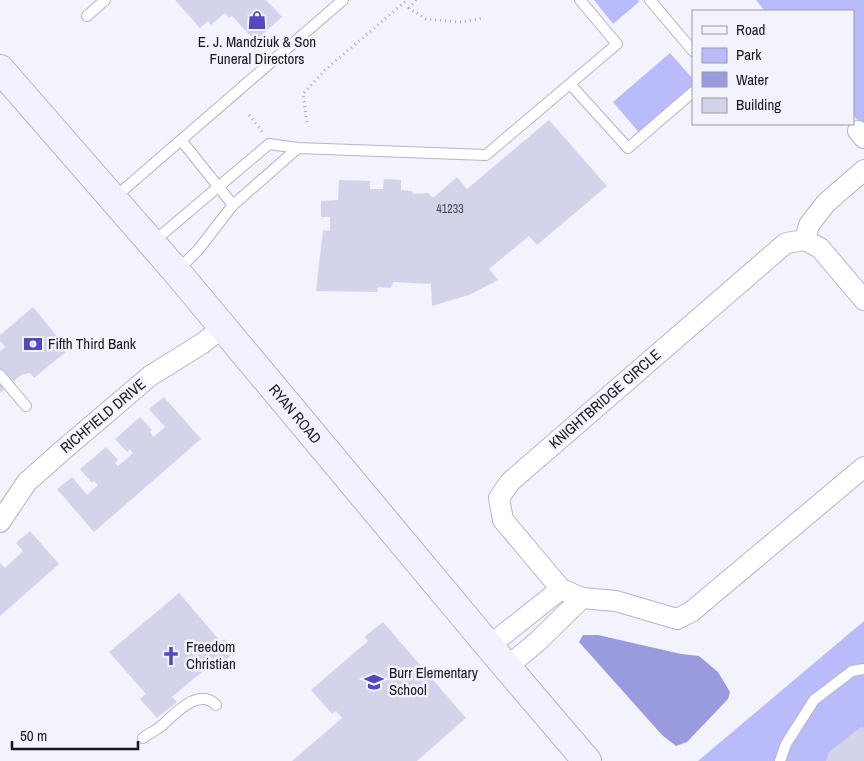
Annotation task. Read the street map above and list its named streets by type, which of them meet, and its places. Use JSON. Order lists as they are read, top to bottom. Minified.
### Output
{"streets":{"main road":["RYAN ROAD"],"street":["KNIGHTBRIDGE CIRCLE","RICHFIELD DRIVE"]},"crossings":[["RYAN ROAD","RICHFIELD DRIVE"]],"places":{"shop":["E. J. Mandziuk & Son Funeral Directors"],"bank":["Fifth Third Bank"],"church":["Freedom Christian"],"school or university":["Burr Elementary School"]},"house_numbers":["41233"],"legend":["Road","Park","Water","Building"],"scale_bar":"50 m"}
